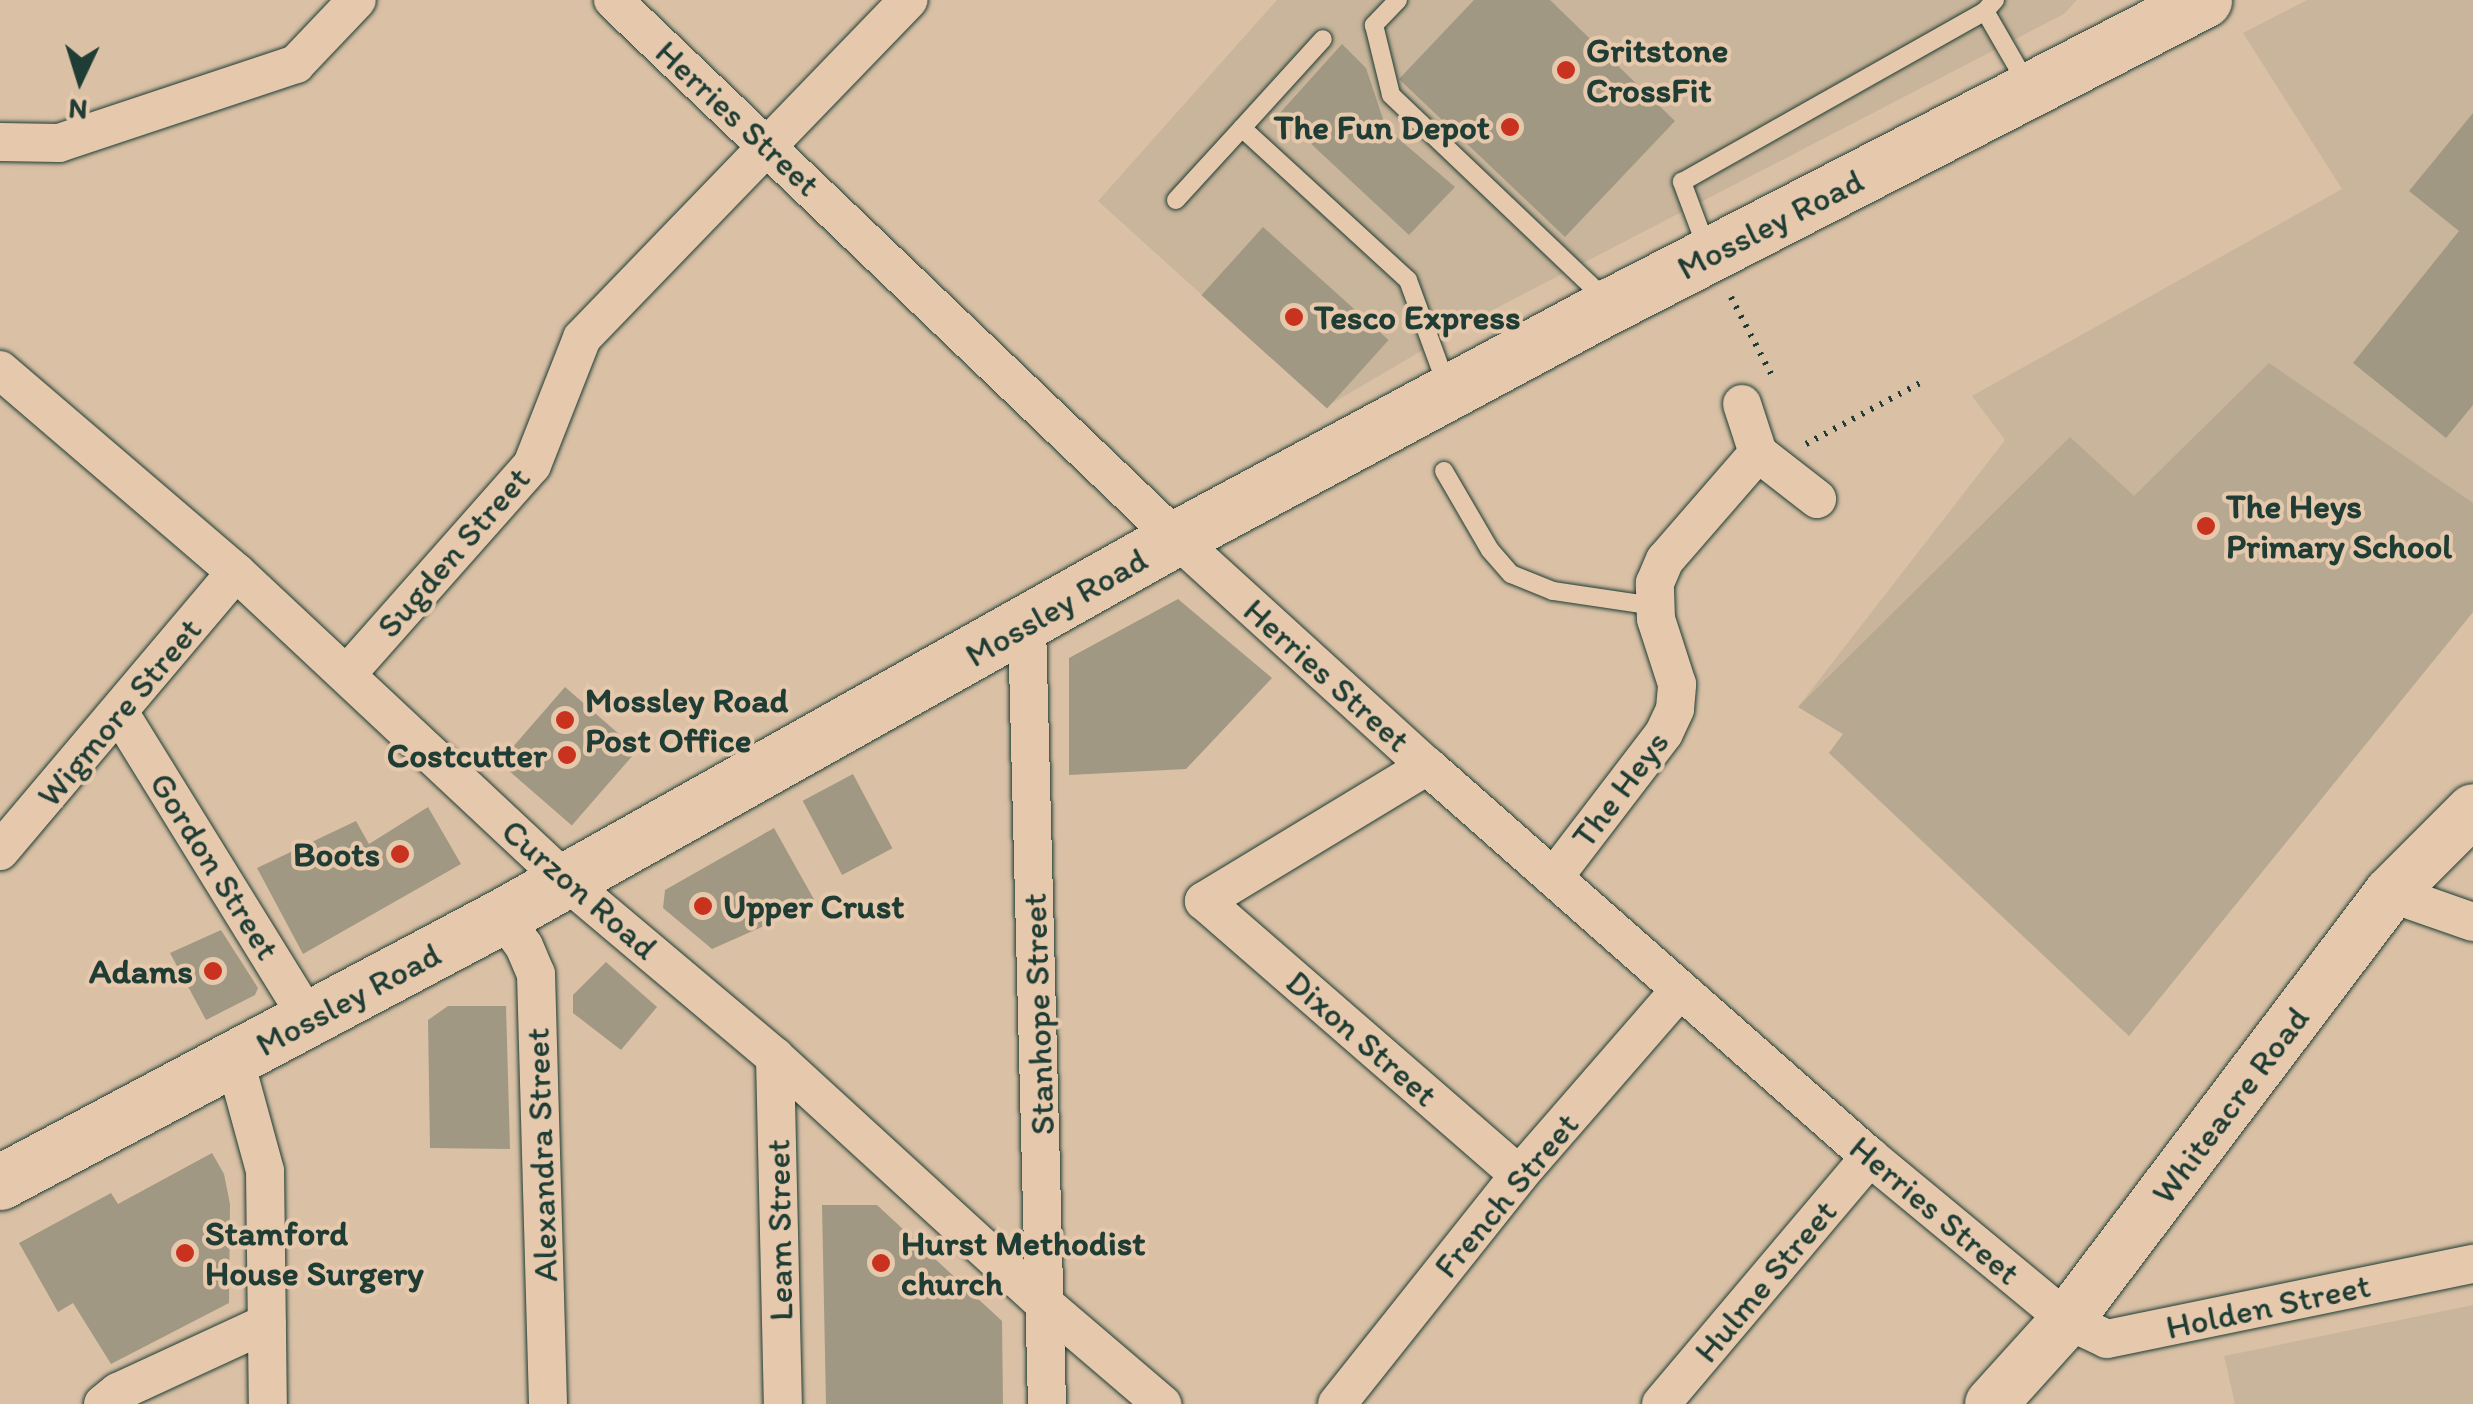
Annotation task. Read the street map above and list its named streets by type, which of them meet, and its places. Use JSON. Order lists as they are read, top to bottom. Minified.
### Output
{"streets":{"main road":["Mossley Road","Whiteacre Road"],"street":["Herries Street","Sugden Street","Wigmore Street","The Heys","Gordon Street","Curzon Road","Stanhope Street","Dixon Street","Alexandra Street","French Street","Leam Street","Hulme Street","Holden Street"]},"crossings":[["Herries Street","Mossley Road"],["Herries Street","Sugden Street"],["Herries Street","The Heys"],["Herries Street","Dixon Street"],["Herries Street","Whiteacre Road"],["Herries Street","French Street"],["Herries Street","Hulme Street"],["Herries Street","Holden Street"],["Mossley Road","Gordon Street"],["Mossley Road","Curzon Road"],["Mossley Road","Stanhope Street"],["Mossley Road","Alexandra Street"],["Sugden Street","Curzon Road"],["Wigmore Street","Gordon Street"],["Wigmore Street","Curzon Road"],["Curzon Road","Stanhope Street"],["Curzon Road","Leam Street"],["Dixon Street","French Street"],["Whiteacre Road","Holden Street"]],"places":["Gritstone CrossFit","The Fun Depot","Tesco Express","The Heys Primary School","Mossley Road Post Office","Costcutter","Boots","Upper Crust","Adams","Stamford House Surgery","Hurst Methodist church"],"north":"bottom"}
